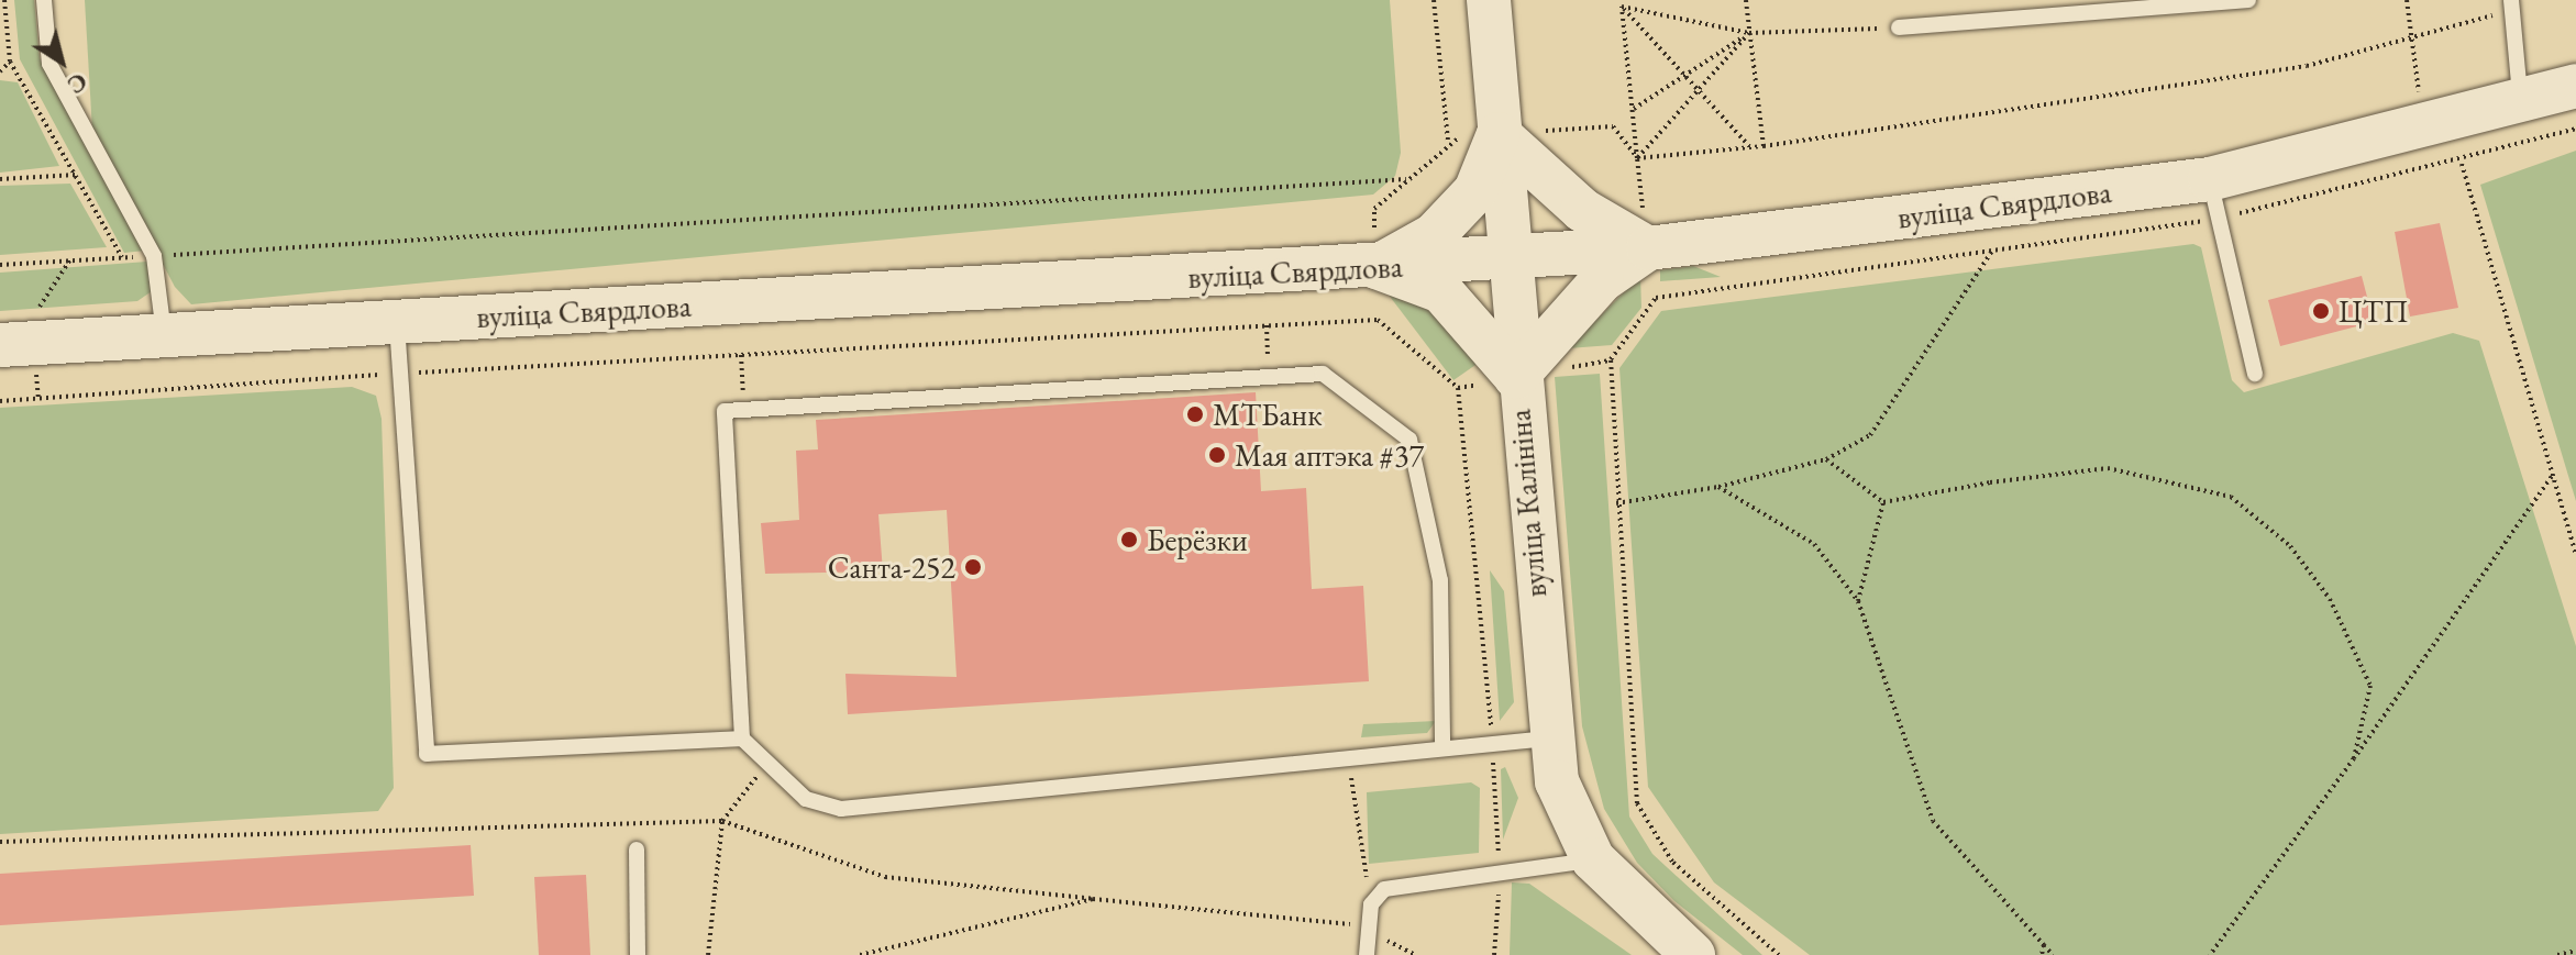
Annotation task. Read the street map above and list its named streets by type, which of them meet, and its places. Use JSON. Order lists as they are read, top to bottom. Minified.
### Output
{"streets":{"main road":["вуліца Свярдлова","вуліца Калініна"]},"crossings":[["вуліца Свярдлова","вуліца Калініна"]],"places":["ЦТП","МТБанк","Мая аптэка #37","Берёзки","Санта-252"],"north":"bottom right"}
